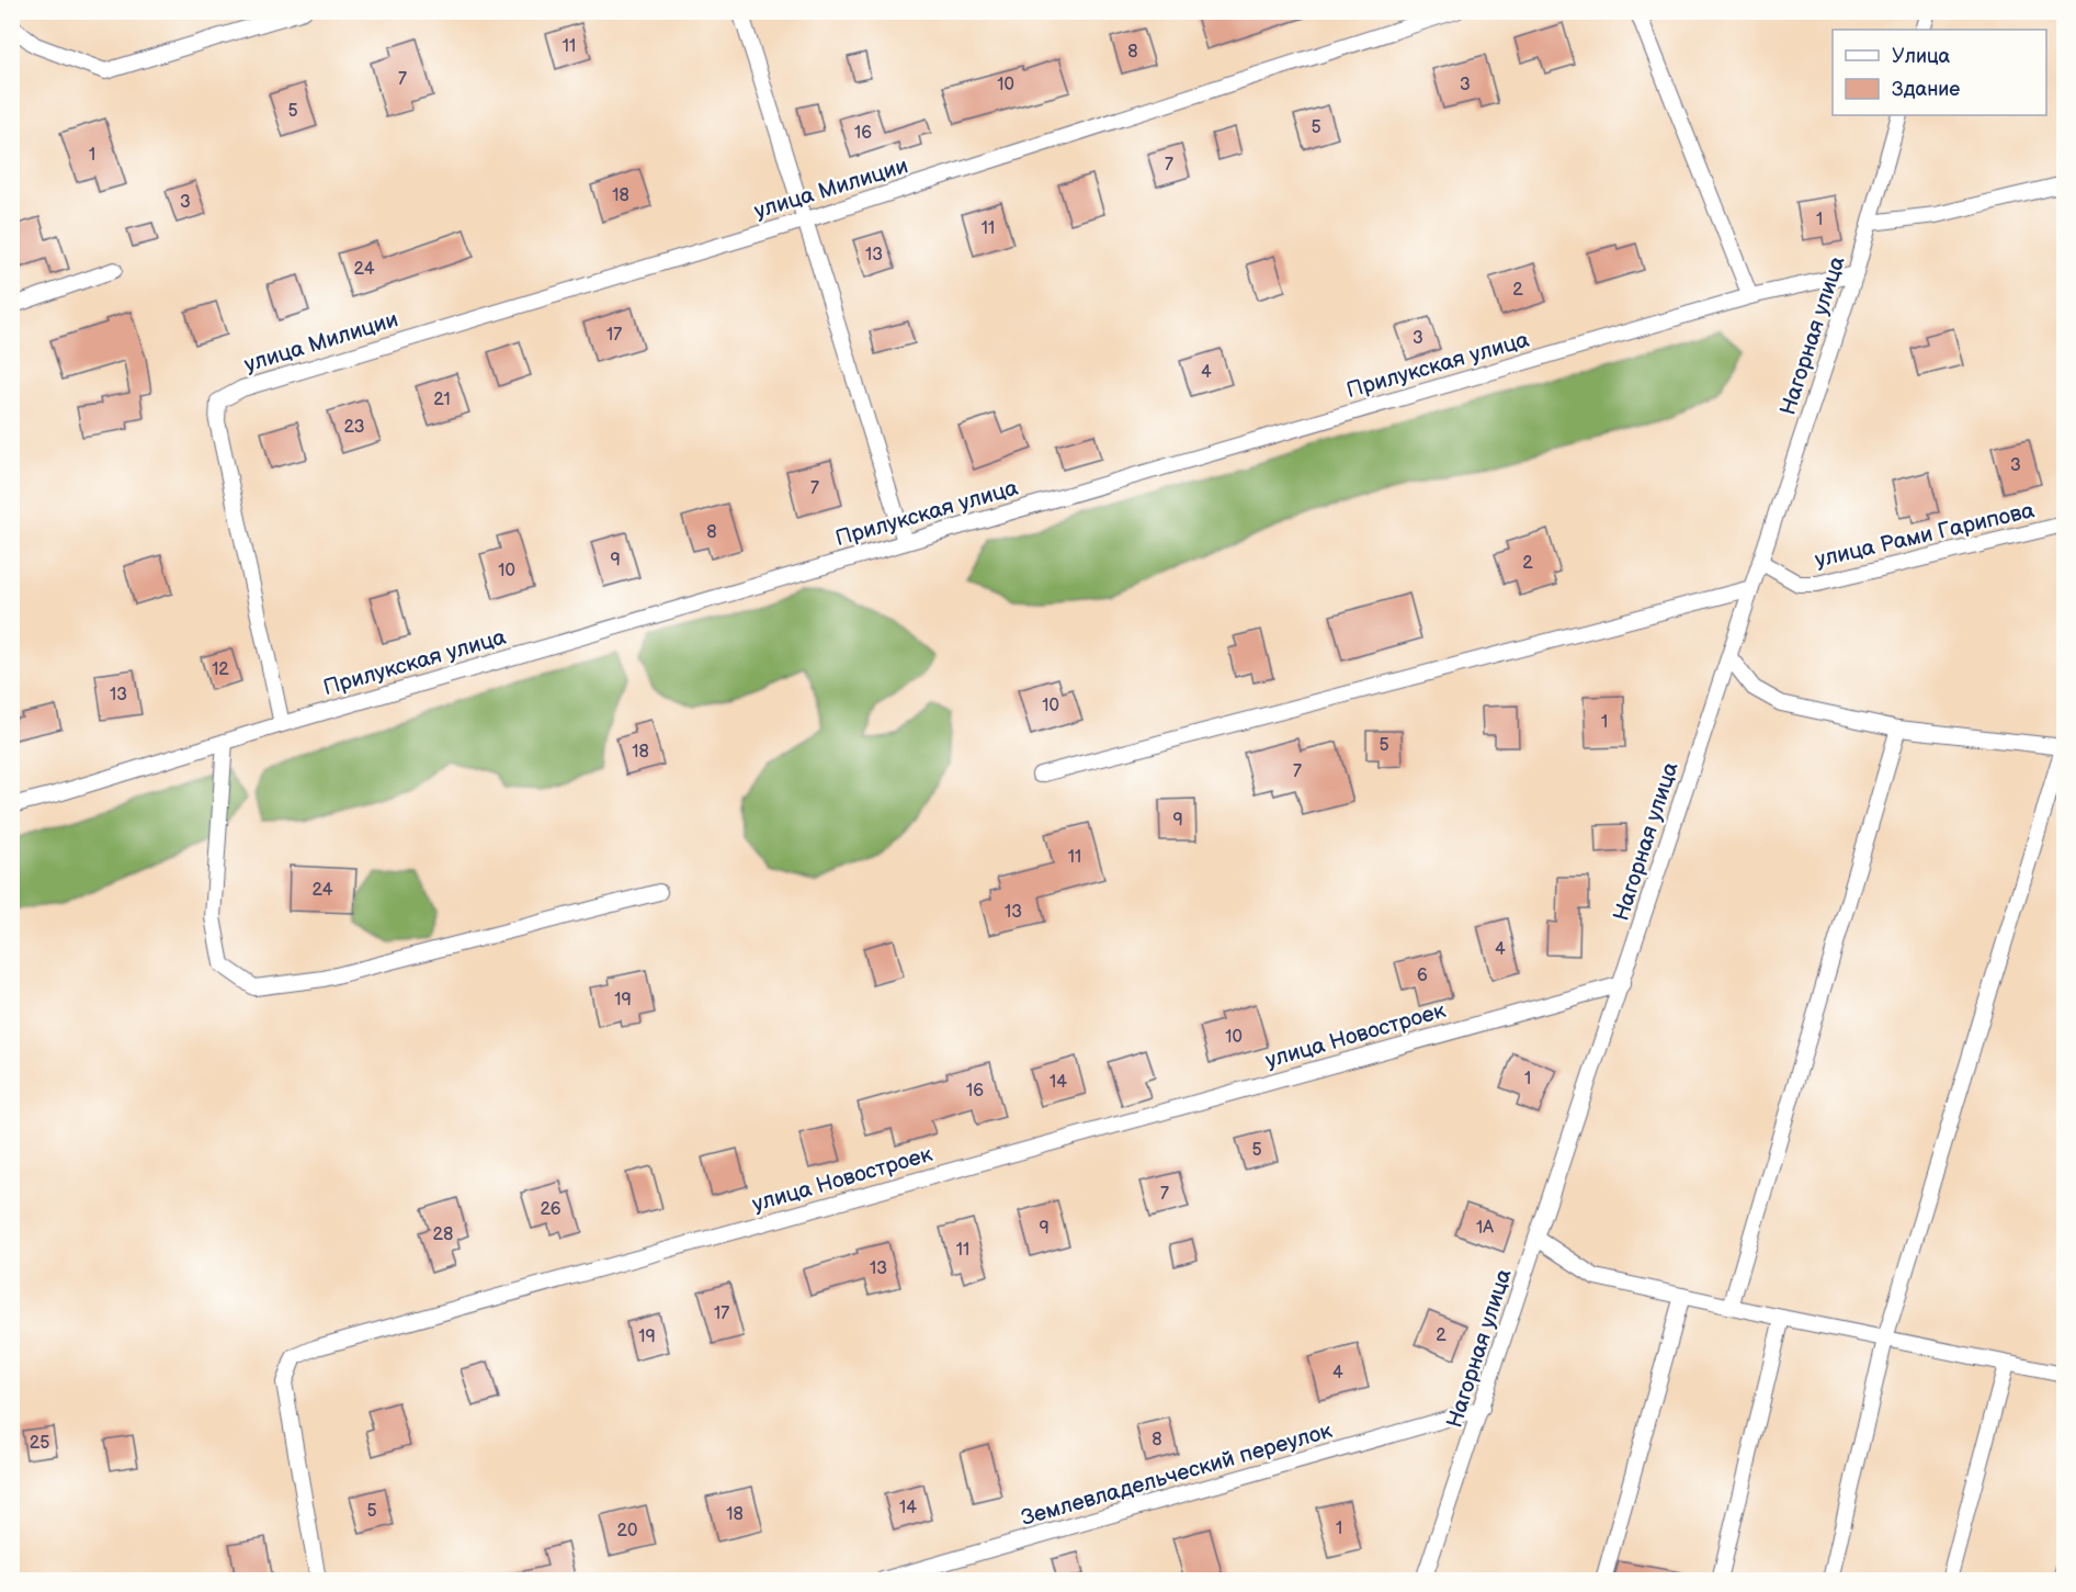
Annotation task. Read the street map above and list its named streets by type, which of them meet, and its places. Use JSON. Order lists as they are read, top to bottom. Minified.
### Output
{"streets":{"street":["улица Милиции","Нагорная улица","Прилукская улица","улица Рами Гарипова","улица Новостроек","Землевладельческий переулок"]},"crossings":[["улица Милиции","Прилукская улица"],["Нагорная улица","Прилукская улица"],["Нагорная улица","улица Рами Гарипова"],["Нагорная улица","улица Новостроек"],["Нагорная улица","Землевладельческий переулок"]],"house_numbers":["11","8","7","10","3","5","5","16","1","7","18","3","1","11","13","24","2","17","3","4","21","23","3","7","8","9","2","10","12","13","10","1","5","18","7","9","11","24","13","4","6","19","10","1","14","16","5","7","26","9","1А","28","11","13","17","2","19","4","8","25","14","5","18","1","20"],"legend":["Улица","Здание"]}
